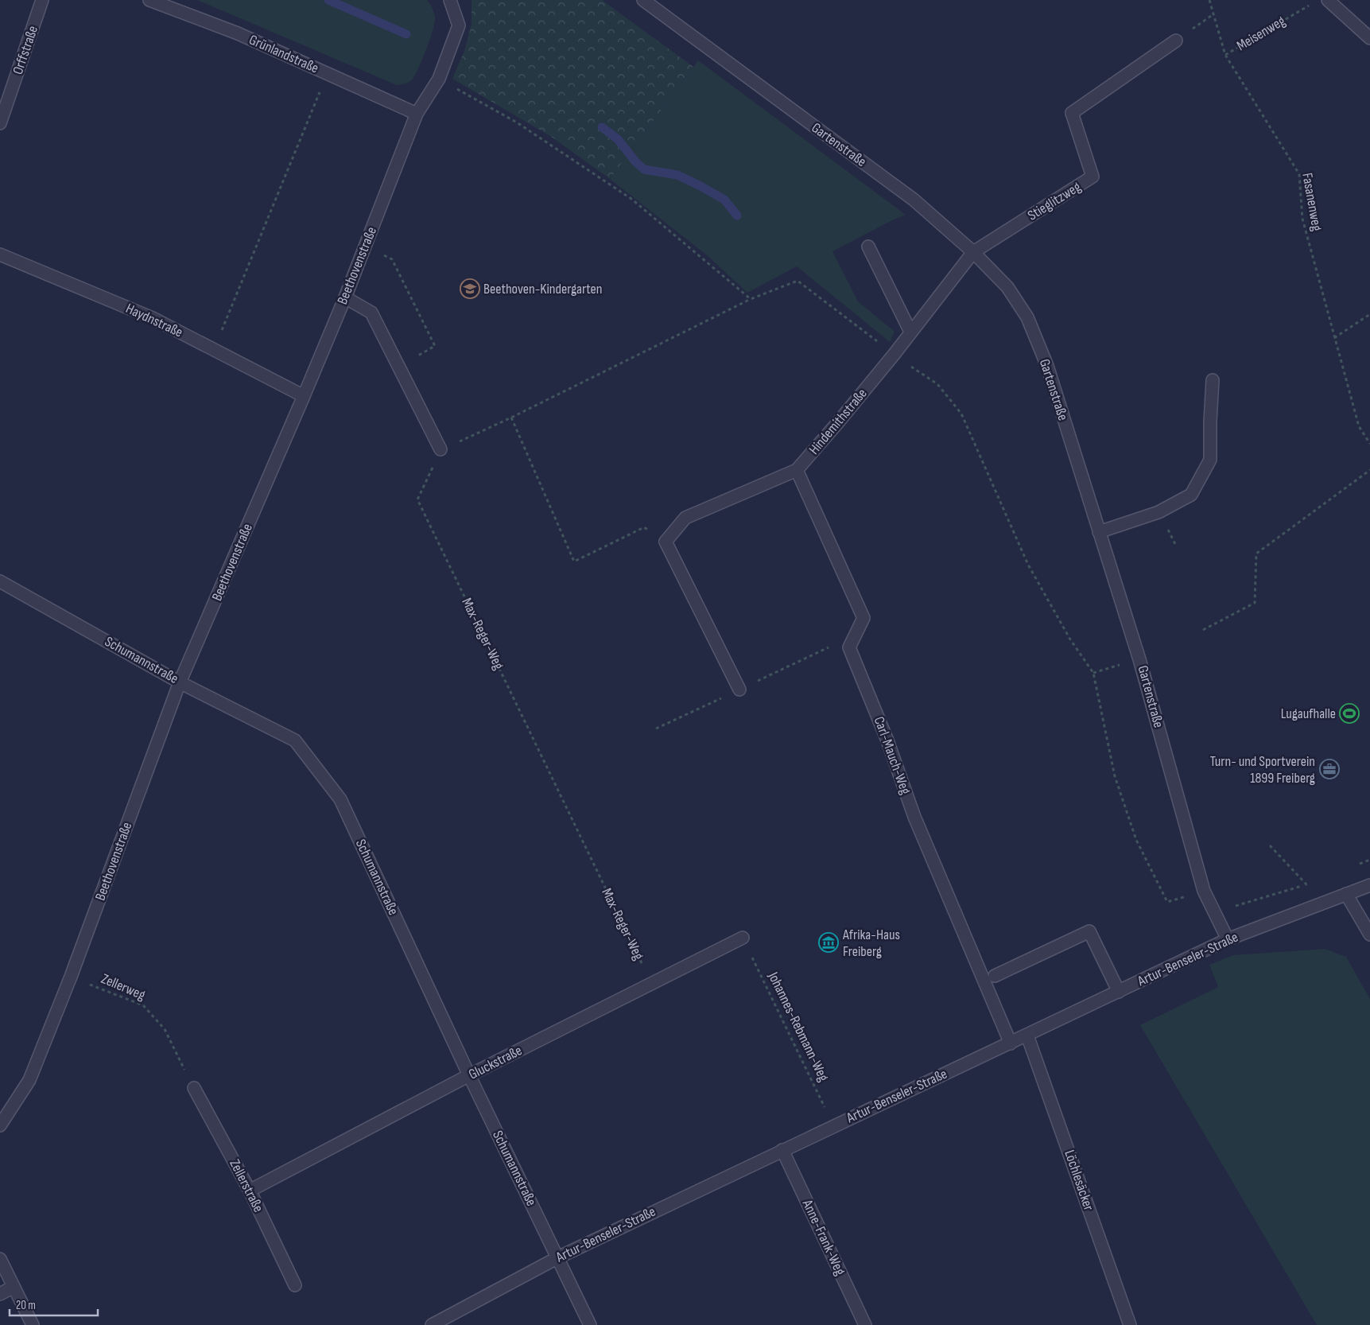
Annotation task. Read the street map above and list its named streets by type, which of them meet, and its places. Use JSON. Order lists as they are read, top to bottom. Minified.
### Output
{"streets":{"street":["Orffstraße","Grünlandstraße","Gartenstraße","Stieglitzweg","Beethovenstraße","Haydnstraße","Hindemithstraße","Schumannstraße","Carl-Mauch-Weg","Artur-Benseler-Straße","Gluckstraße","Löchlesäcker","Zellerstraße","Anne-Frank-Weg"],"path":["Meisenweg","Fasanenweg","Max-Reger-Weg","Zellerweg","Johannes-Rebmann-Weg"]},"crossings":[["Meisenweg","Fasanenweg"],["Grünlandstraße","Beethovenstraße"],["Gartenstraße","Stieglitzweg"],["Gartenstraße","Hindemithstraße"],["Gartenstraße","Artur-Benseler-Straße"],["Stieglitzweg","Hindemithstraße"],["Beethovenstraße","Haydnstraße"],["Beethovenstraße","Schumannstraße"],["Beethovenstraße","Zellerweg"],["Hindemithstraße","Carl-Mauch-Weg"],["Max-Reger-Weg","Gluckstraße"],["Schumannstraße","Artur-Benseler-Straße"],["Schumannstraße","Gluckstraße"],["Carl-Mauch-Weg","Artur-Benseler-Straße"],["Artur-Benseler-Straße","Johannes-Rebmann-Weg"],["Artur-Benseler-Straße","Löchlesäcker"],["Artur-Benseler-Straße","Anne-Frank-Weg"],["Zellerweg","Zellerstraße"],["Johannes-Rebmann-Weg","Gluckstraße"],["Gluckstraße","Zellerstraße"]],"places":{"school or university":["Beethoven-Kindergarten"],"sports":["Lugaufhalle"],"office":["Turn- und Sportverein 1899 Freiberg"],"museum":["Afrika-Haus Freiberg"]},"scale_bar":"20 m"}
